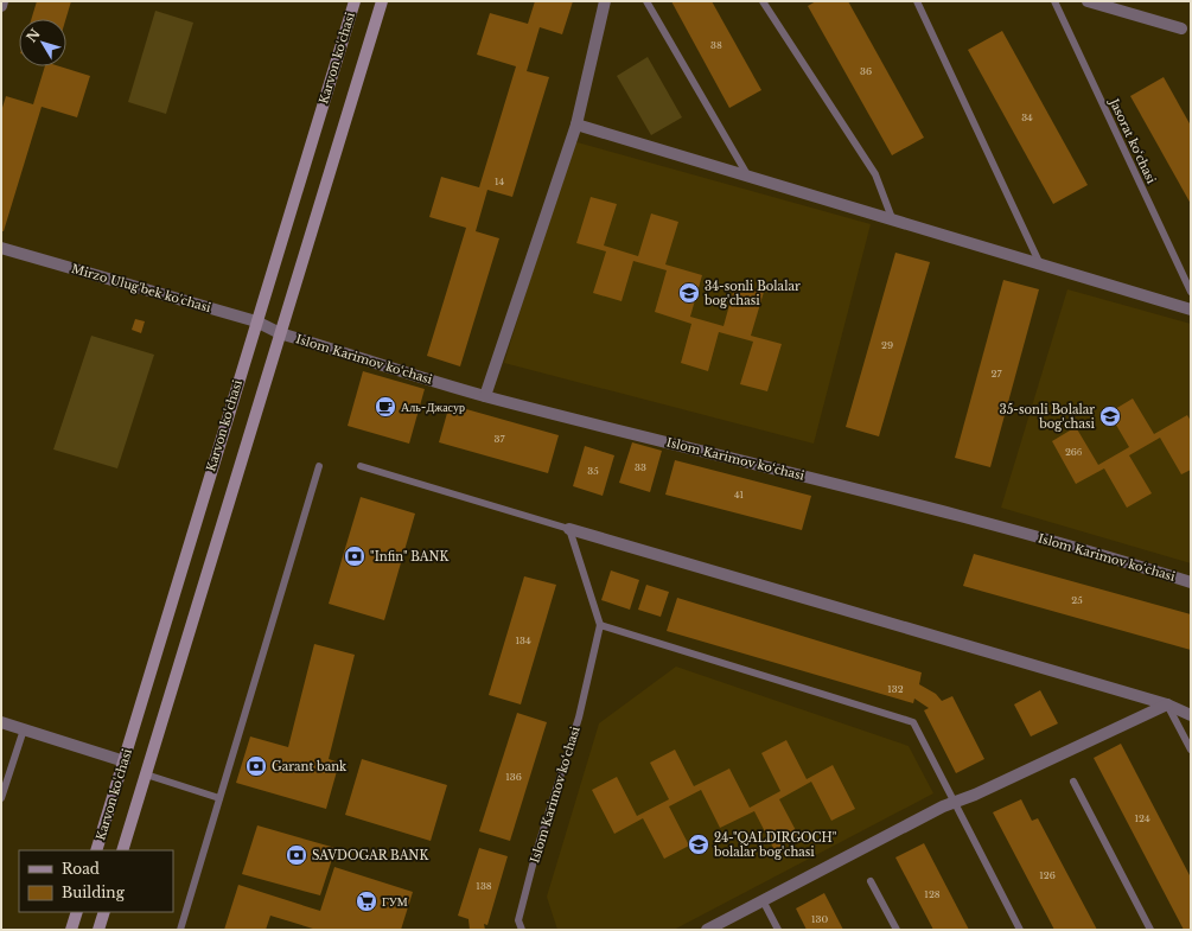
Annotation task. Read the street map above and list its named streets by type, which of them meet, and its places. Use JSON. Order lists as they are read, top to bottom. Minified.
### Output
{"streets":{"main road":["Karvon ko'chasi"],"street":["Mirzo Ulug'bek ko'chasi","Islom Karimov ko‘chasi"],"lane":["Jasorat ko‘chasi"]},"crossings":[["Karvon ko'chasi","Mirzo Ulug'bek ko'chasi"],["Mirzo Ulug'bek ko'chasi","Islom Karimov ko‘chasi"]],"places":{"school or university":["34-sonli Bolalar bog'chasi","35-sonli Bolalar bog'chasi","24-\"QALDIRGOCH\" bolalar bog'chasi"],"cafe":["Аль-Джасур"],"bank":["\"Infin\" BANK","Garant bank","SAVDOGAR BANK"],"supermarket":["ГУМ"]},"house_numbers":["38","36","34","14","29","27","37","26б","33","35","41","25","134","132","136","124","126","138","128","130"],"legend":["Road","Building"],"north":"top left"}
